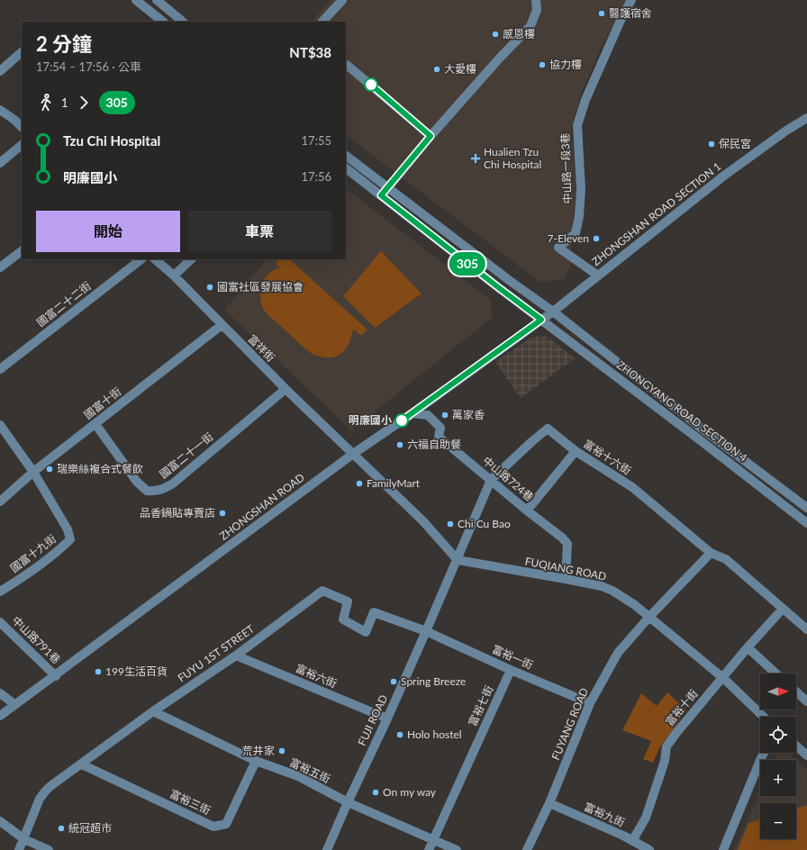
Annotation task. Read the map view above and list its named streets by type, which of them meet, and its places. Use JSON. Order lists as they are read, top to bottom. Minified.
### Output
{"streets":{"street":["中山路一段3巷","ZHONGSHAN ROAD SECTION 1","國富二十二街","富祥街","國富十街","ZHONGYANG ROAD SECTION 4","國富二十一街","富裕十六街","中山路724巷","ZHONGSHAN ROAD","國富十九街","FUQIANG ROAD","中山路791巷","FUYU 1ST STREET","富裕一街","富裕六街","富裕七街","富裕十街","FUJI ROAD","FUYANG ROAD","富裕五街","富裕三街","富裕九街"]},"crossings":[["中山路一段3巷","ZHONGSHAN ROAD SECTION 1"],["ZHONGSHAN ROAD SECTION 1","ZHONGYANG ROAD SECTION 4"],["ZHONGSHAN ROAD SECTION 1","ZHONGSHAN ROAD"],["富祥街","國富十街"],["富祥街","國富二十一街"],["富祥街","ZHONGSHAN ROAD"],["國富十街","國富二十一街"],["國富十街","國富十九街"],["ZHONGYANG ROAD SECTION 4","ZHONGSHAN ROAD"],["富裕十六街","中山路724巷"],["富裕十六街","FUQIANG ROAD"],["富裕十六街","富裕十街"],["富裕十六街","FUJI ROAD"],["中山路724巷","ZHONGSHAN ROAD"],["中山路724巷","FUQIANG ROAD"],["ZHONGSHAN ROAD","中山路791巷"],["FUQIANG ROAD","富裕十街"],["FUQIANG ROAD","FUJI ROAD"],["FUQIANG ROAD","FUYANG ROAD"],["FUYU 1ST STREET","富裕一街"],["FUYU 1ST STREET","富裕六街"],["FUYU 1ST STREET","FUJI ROAD"],["FUYU 1ST STREET","富裕五街"],["FUYU 1ST STREET","富裕三街"],["富裕一街","富裕七街"],["富裕一街","FUJI ROAD"],["富裕一街","FUYANG ROAD"],["富裕六街","FUJI ROAD"],["富裕七街","富裕五街"],["富裕十街","富裕九街"],["FUJI ROAD","富裕五街"],["FUYANG ROAD","富裕九街"],["富裕五街","富裕三街"]],"places":{"other":["醫護宿舍","感恩樓","協力樓","大愛樓","保民宮","7-Eleven","國富社區發展協會","萬家香","明廉國小","六福自助餐","瑞樂絲複合式餐飲","FamilyMart","品香鍋貼專賣店","Chi Cu Bao","199生活百貨","Spring Breeze","Holo hostel","荒井家","On my way","統冠超市"],"health":["Hualien Tzu Chi Hospital"]},"lines":["bus line 305"],"north":"right","page":{"on_map":"305","heading":["2 分鐘","17:54 – 17:56 · 公車","NT$38"],"legs":["1","305"],"list":[{"name":"Tzu Chi Hospital","value":"17:55"},{"name":"明廉國小","value":"17:56"}],"buttons":["開始","車票"],"map_buttons":["+","−"]}}
